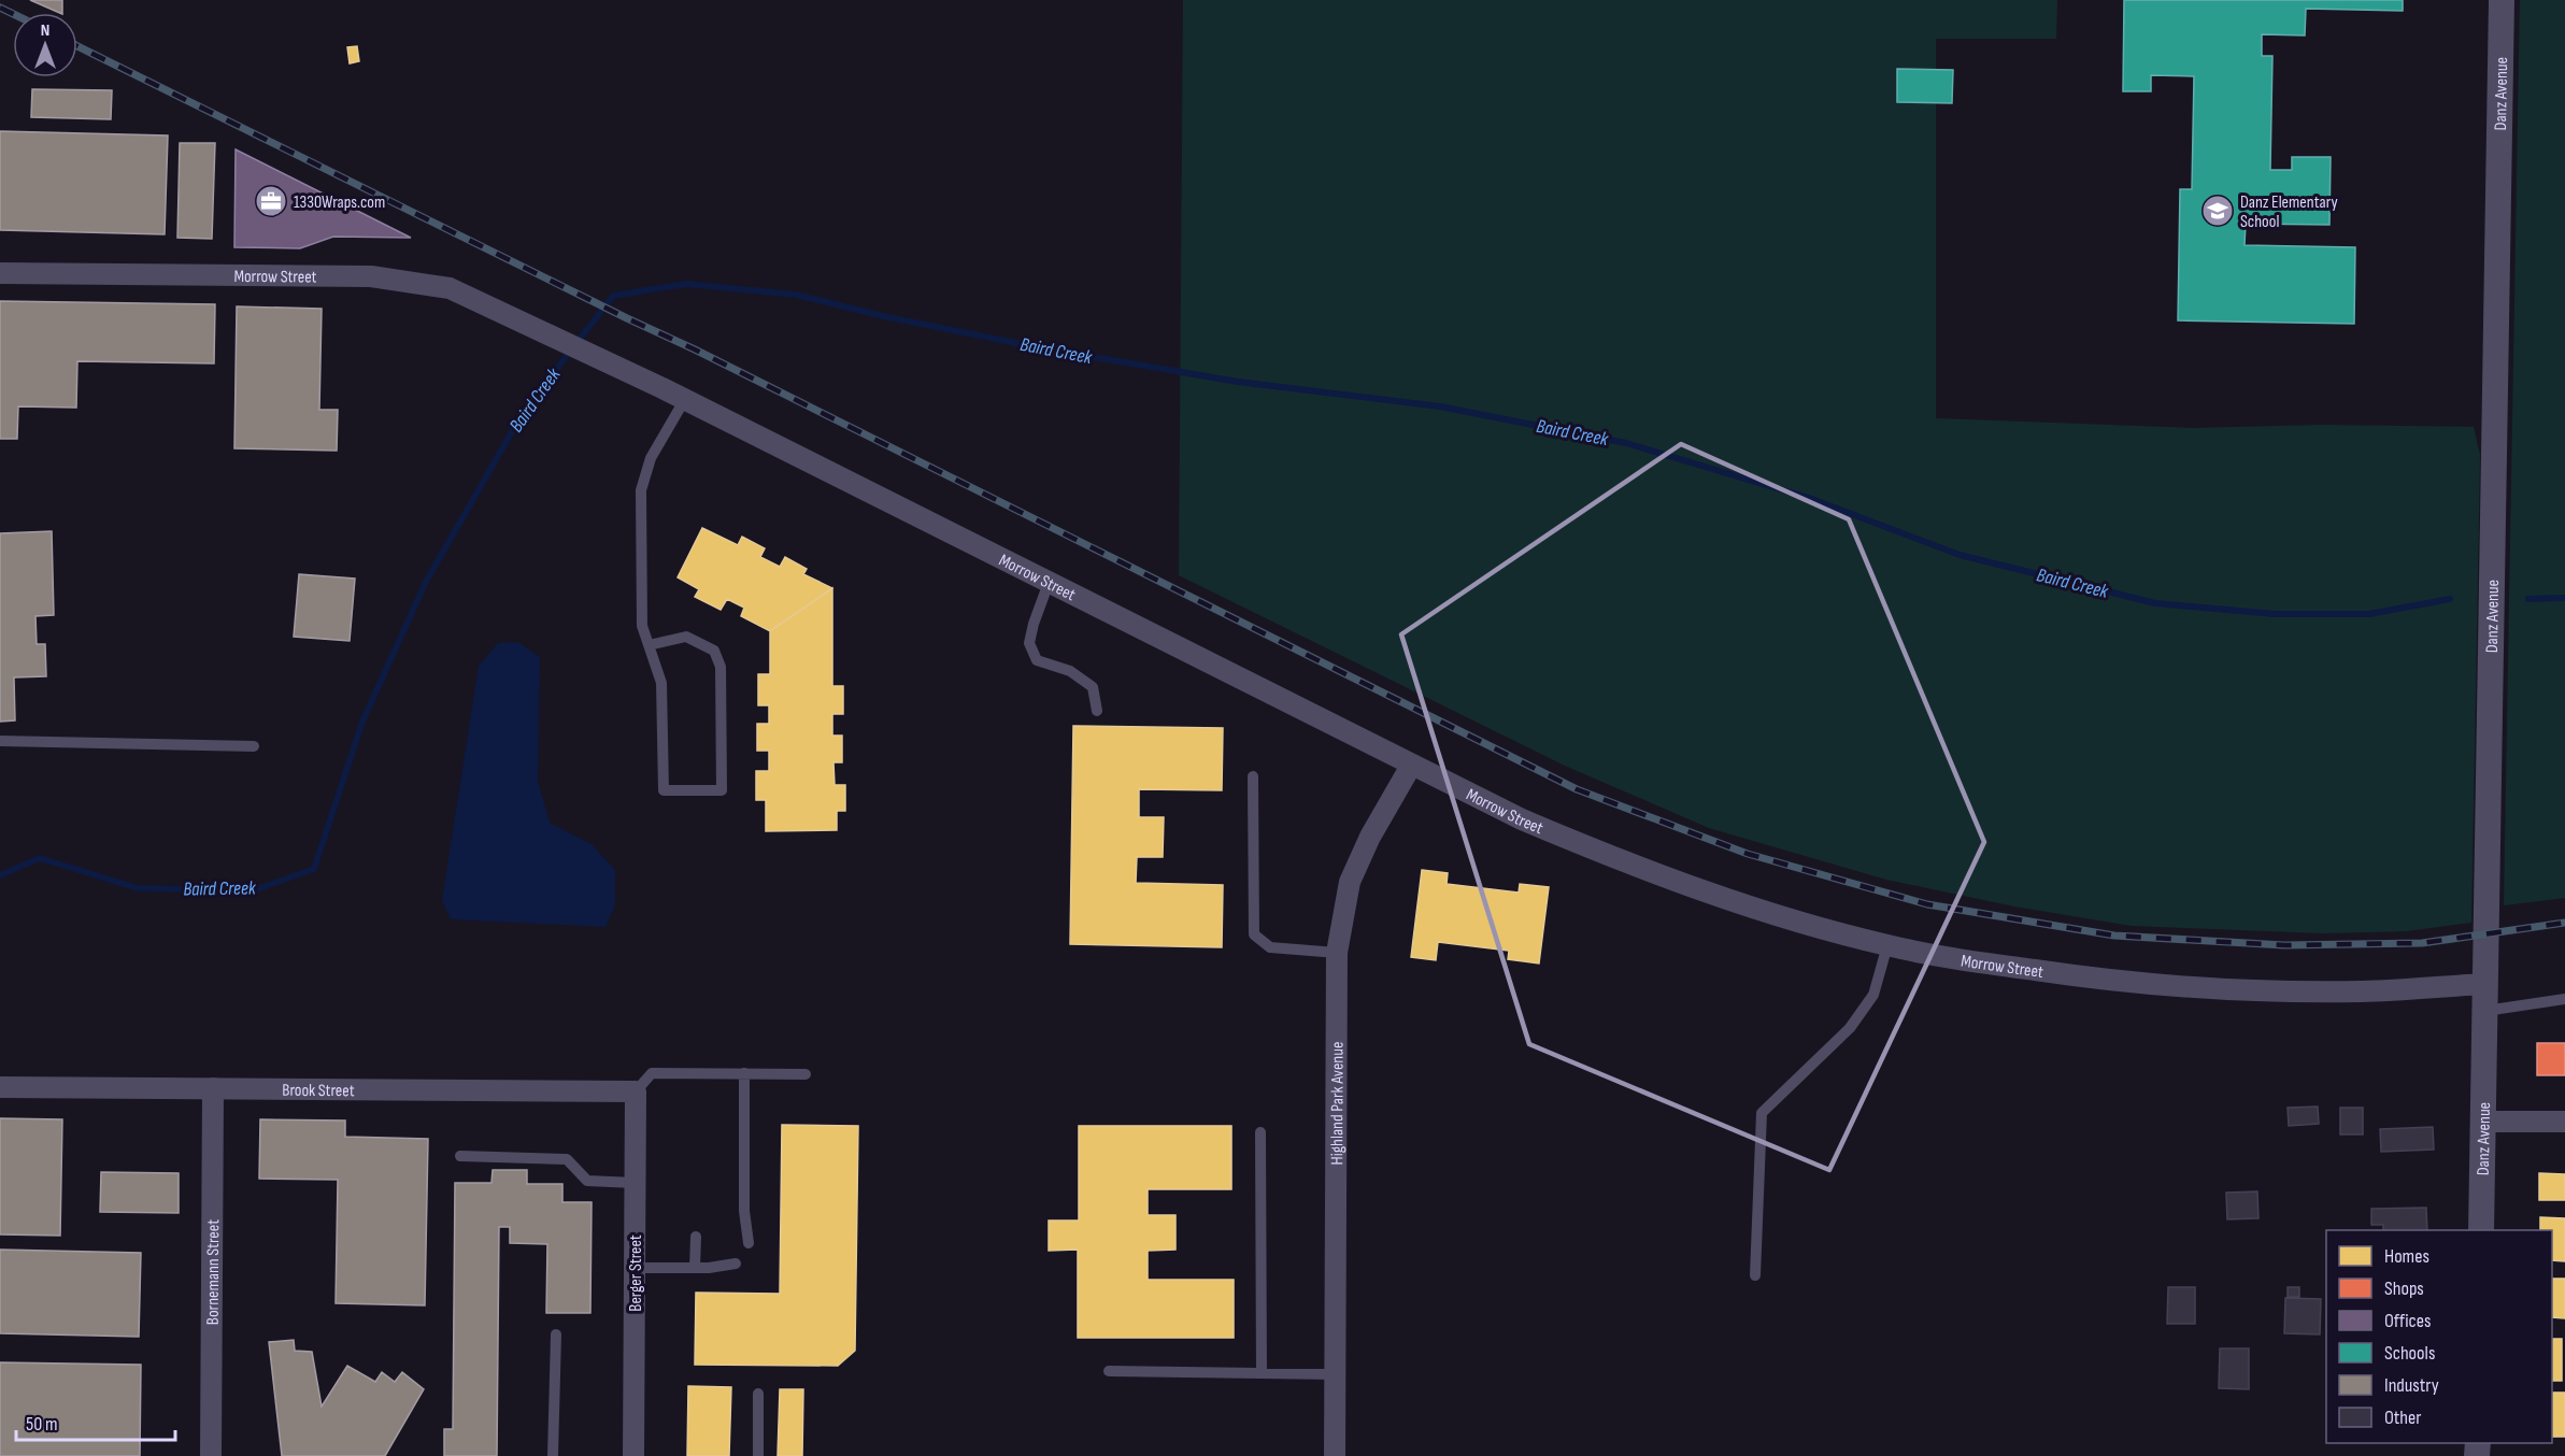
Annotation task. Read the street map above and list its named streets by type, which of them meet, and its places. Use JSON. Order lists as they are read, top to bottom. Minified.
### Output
{"streets":{"street":["Danz Avenue","Morrow Street","Brook Street","Highland Park Avenue","Bornemann Street","Berger Street"]},"crossings":[["Danz Avenue","Morrow Street"],["Morrow Street","Highland Park Avenue"],["Brook Street","Bornemann Street"],["Brook Street","Berger Street"]],"water":["Baird Creek"],"places":{"office":["1330Wraps.com"],"school or university":["Danz Elementary School"]},"legend":["Homes","Shops","Offices","Schools","Industry","Other"],"scale_bar":"50 m","north":"top"}
